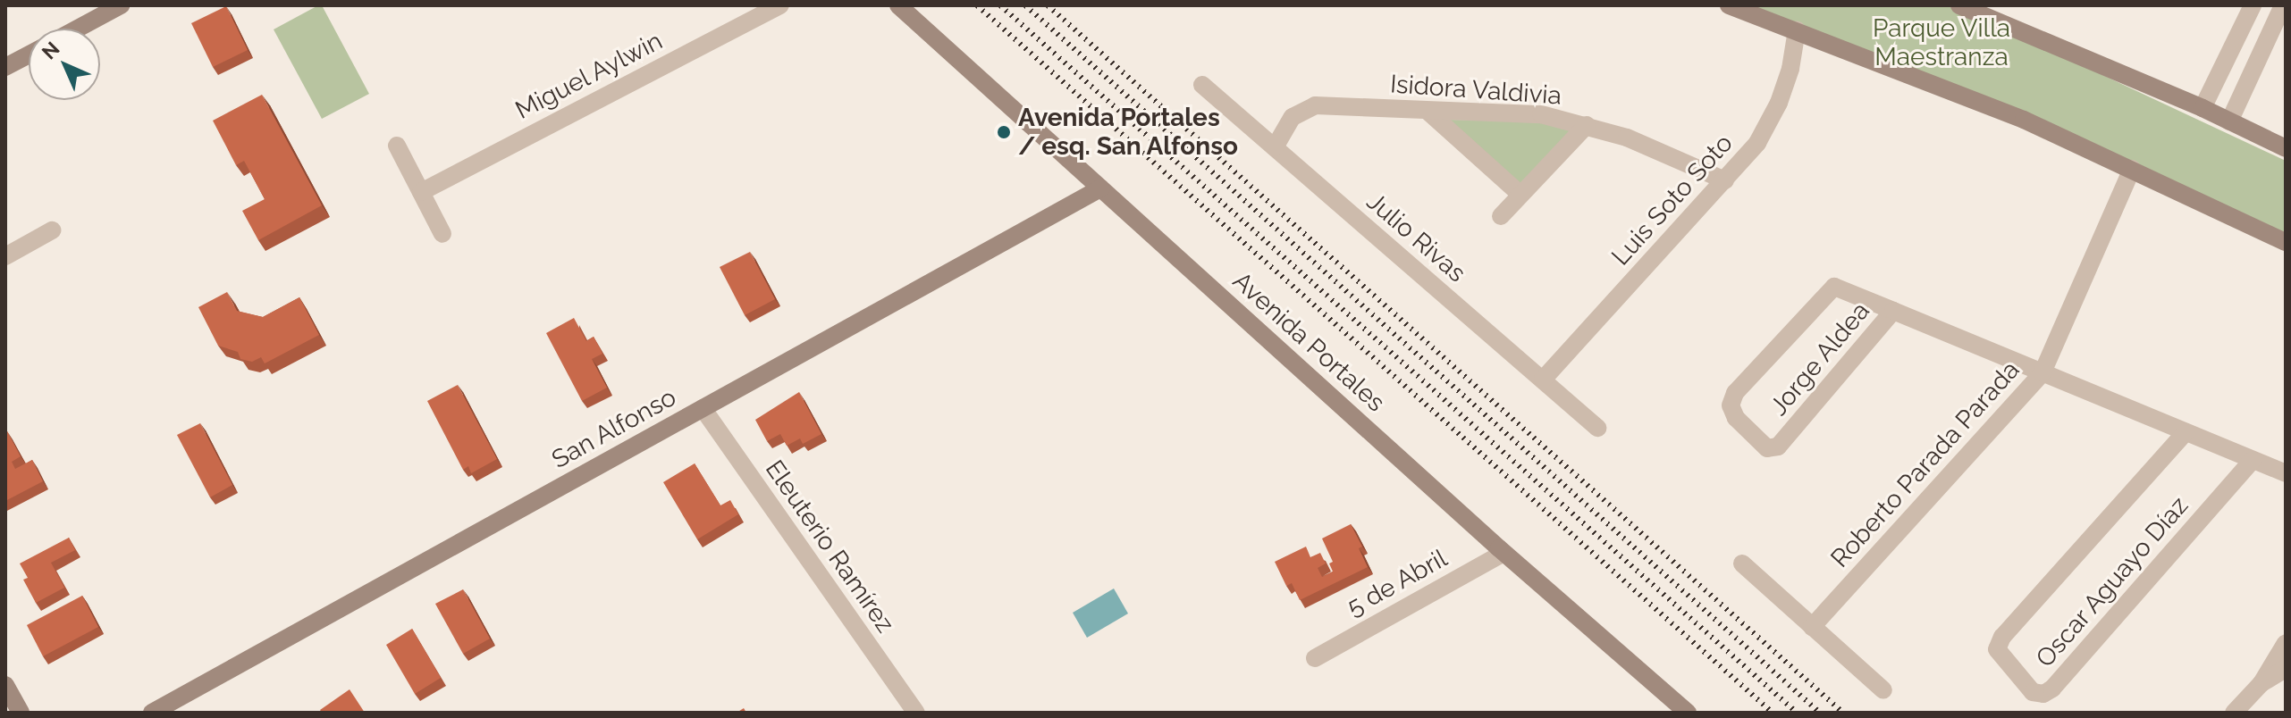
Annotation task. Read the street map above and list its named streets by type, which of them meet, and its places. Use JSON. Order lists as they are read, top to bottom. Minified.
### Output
{"streets":{"street":["Miguel Aylwin","Isidora Valdivia","Luis Soto Soto","Julio Rivas","Avenida Portales","Jorge Aldea","San Alfonso","Roberto Parada Parada","Eleuterio Ramírez","Oscar Aguayo Díaz","5 de Abril"]},"crossings":[["Isidora Valdivia","Luis Soto Soto"],["Isidora Valdivia","Julio Rivas"],["Luis Soto Soto","Julio Rivas"],["Avenida Portales","San Alfonso"],["Avenida Portales","5 de Abril"],["Jorge Aldea","Roberto Parada Parada"],["Jorge Aldea","Oscar Aguayo Díaz"],["San Alfonso","Eleuterio Ramírez"]],"parks":["Parque Villa Maestranza"],"places":["Avenida Portales / esq. San Alfonso"],"north":"top left"}
